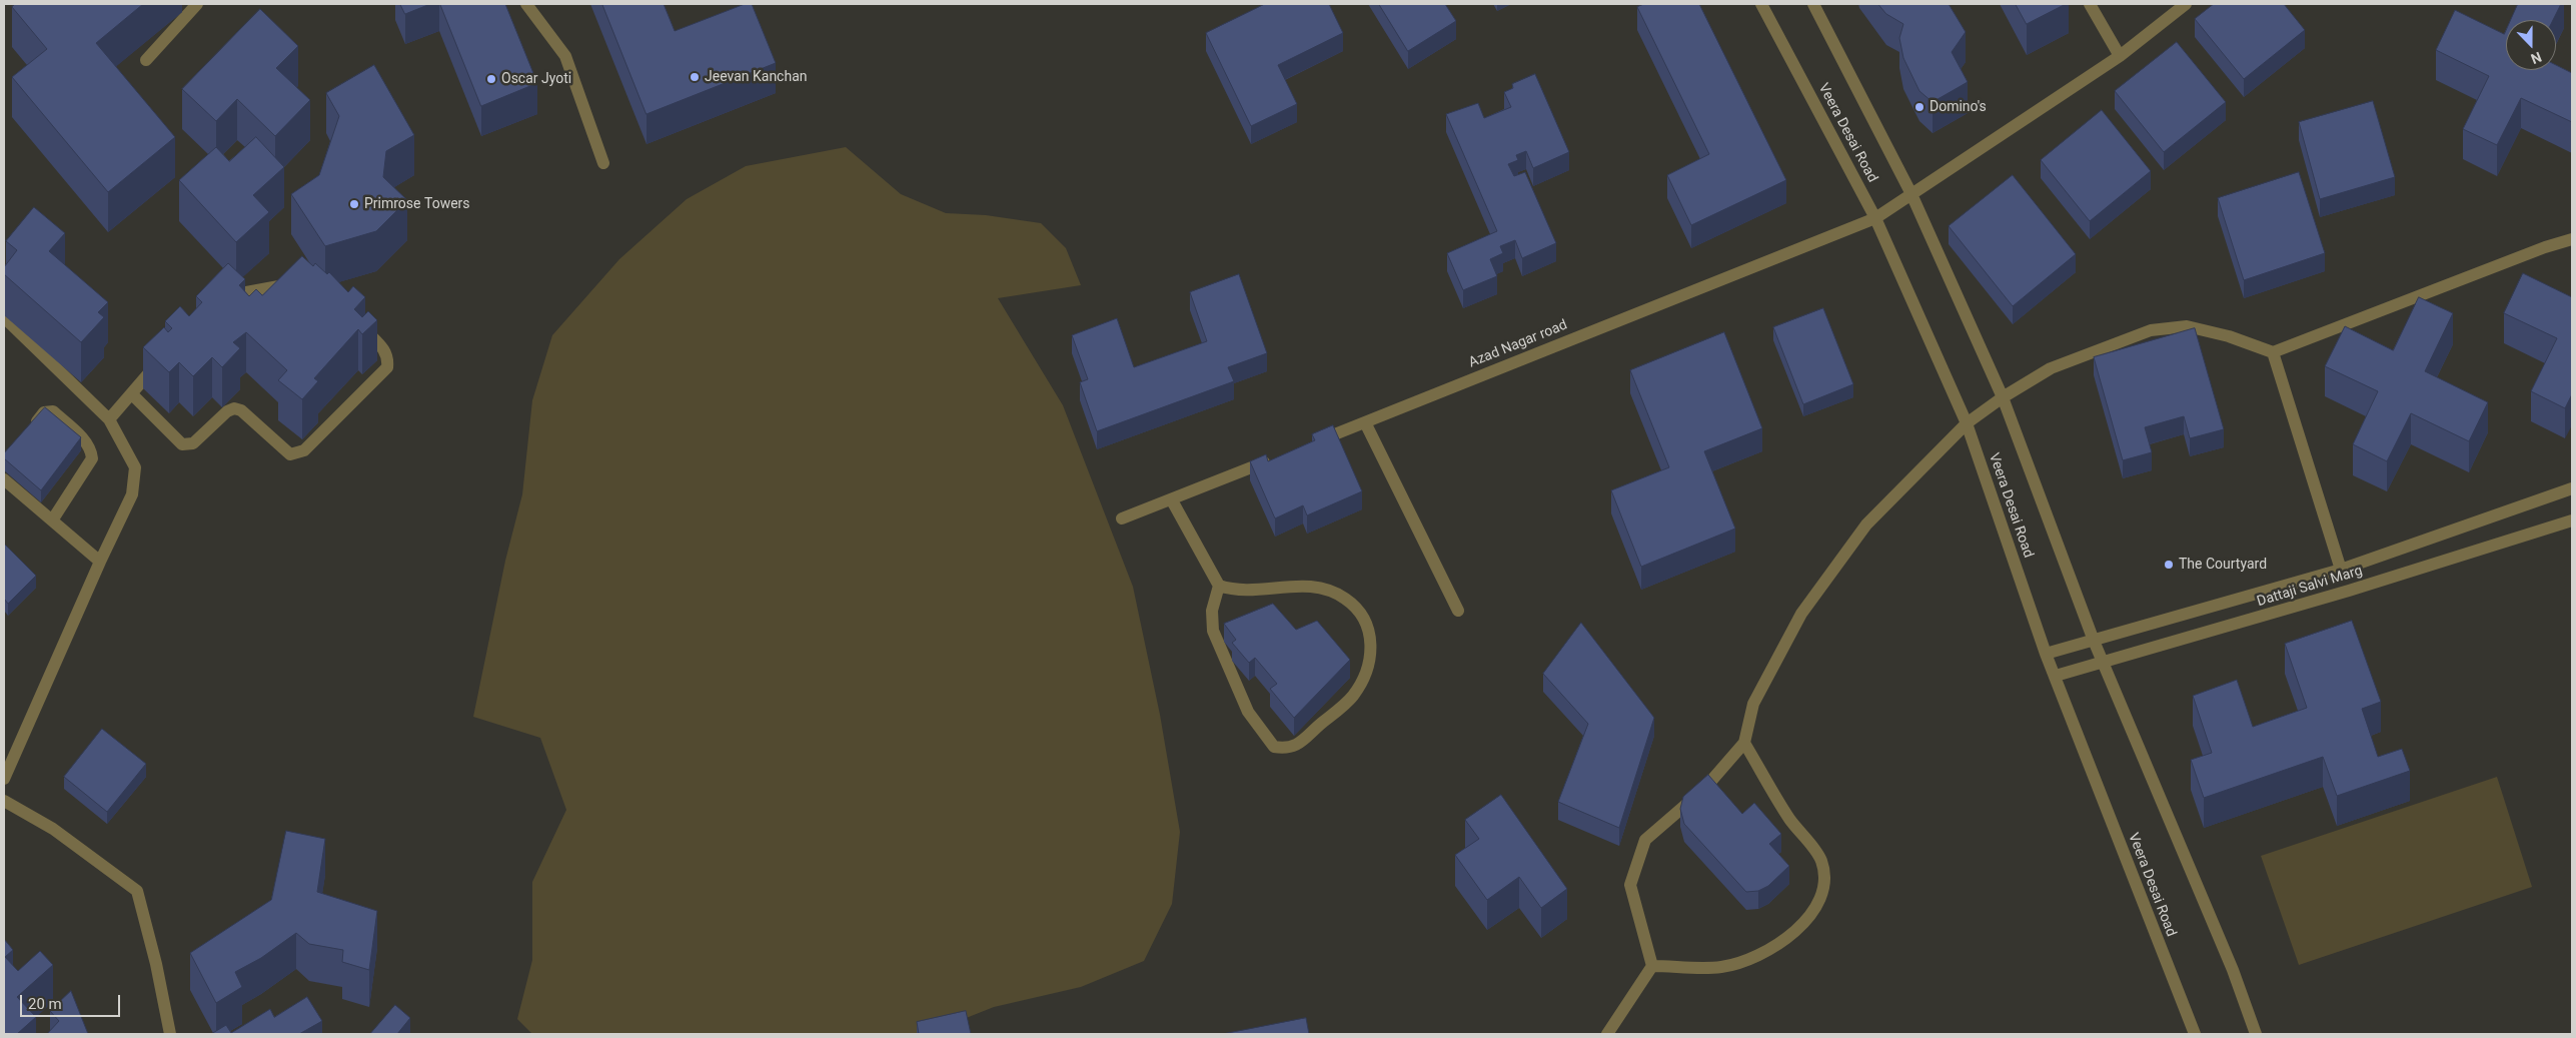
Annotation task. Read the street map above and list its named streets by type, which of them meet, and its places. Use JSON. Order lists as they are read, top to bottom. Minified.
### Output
{"streets":{"street":["Veera Desai Road","Azad Nagar road","Dattaji Salvi Marg"]},"crossings":[["Veera Desai Road","Azad Nagar road"],["Veera Desai Road","Dattaji Salvi Marg"]],"places":["Jeevan Kanchan","Oscar Jyoti","Domino's","Primrose Towers","The Courtyard"],"scale_bar":"20 m","north":"bottom"}
